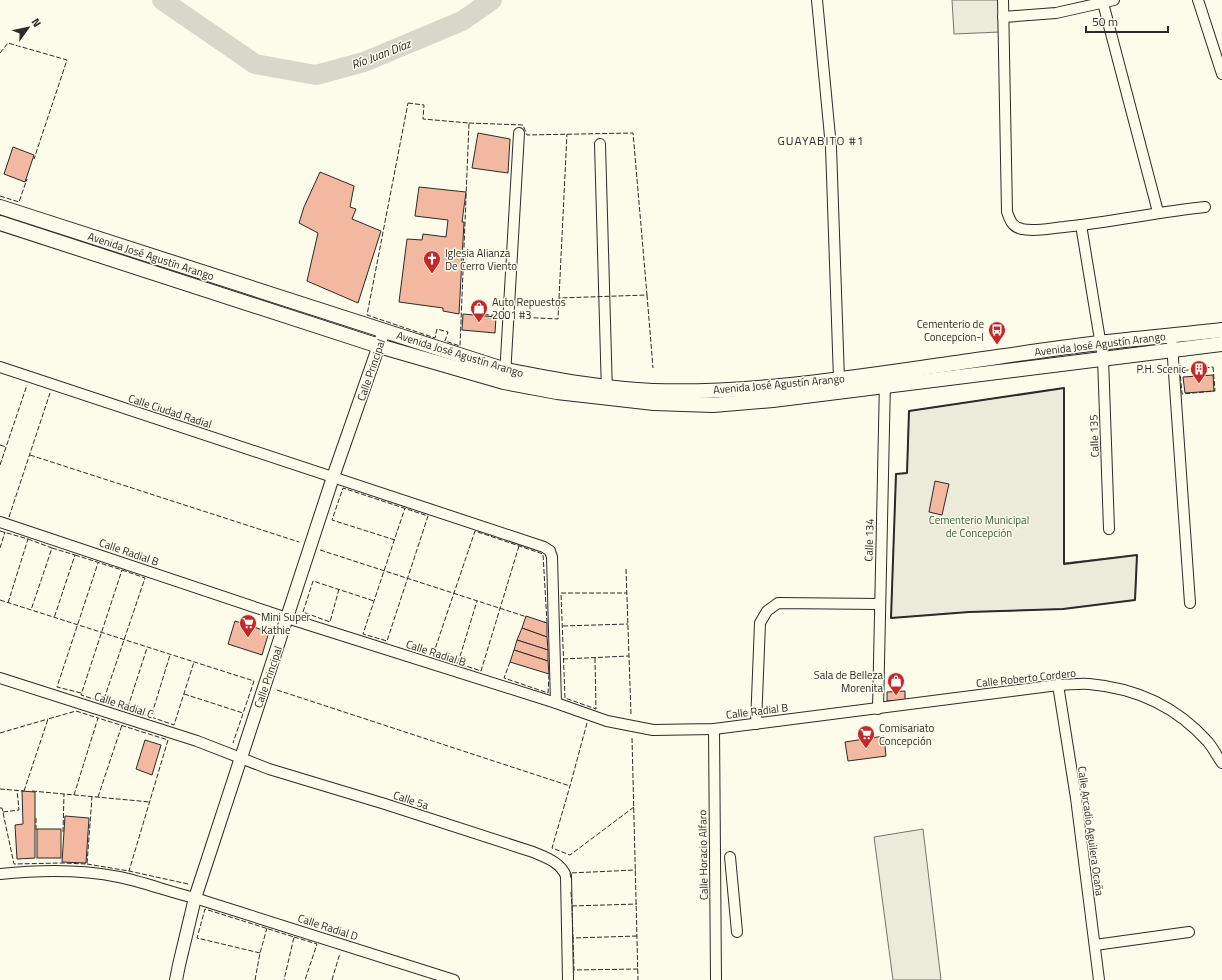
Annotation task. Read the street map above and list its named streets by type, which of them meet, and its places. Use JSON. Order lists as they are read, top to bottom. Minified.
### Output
{"streets":{"main road":["Avenida José Agustín Arango"],"street":["Calle Principal","Calle Ciudad Radial","Calle 135","Calle 134","Calle Radial B","Calle Roberto Cordero","Calle Radial C","Calle 5a","Calle Arcadio Aguilera Ocaña","Calle Horacio Alfaro","Calle Radial D"]},"crossings":[["Avenida José Agustín Arango","Calle Principal"],["Avenida José Agustín Arango","Calle 135"],["Avenida José Agustín Arango","Calle 134"],["Calle Principal","Calle Ciudad Radial"],["Calle Principal","Calle Radial B"],["Calle Principal","Calle Radial C"],["Calle Principal","Calle 5a"],["Calle Principal","Calle Radial D"],["Calle Ciudad Radial","Calle Radial B"],["Calle 134","Calle Radial B"],["Calle 134","Calle Roberto Cordero"],["Calle Radial B","Calle Roberto Cordero"],["Calle Radial B","Calle Horacio Alfaro"],["Calle Roberto Cordero","Calle Arcadio Aguilera Ocaña"],["Calle Radial C","Calle 5a"]],"districts":["GUAYABITO #1"],"water":["Río Juan Díaz"],"parks":["Cementerio Municipal de Concepción"],"places":{"church":["Iglesia Alianza De Cerro Viento"],"shop":["Auto Repuestos 2001 #3","Sala de Belleza Morenita"],"bus stop":["Cementerio de Concepcion-I"],"building":["P.H. Scenic"],"supermarket":["Mini Super Kathie","Comisariato Concepción"]},"scale_bar":"50 m","north":"top right"}
